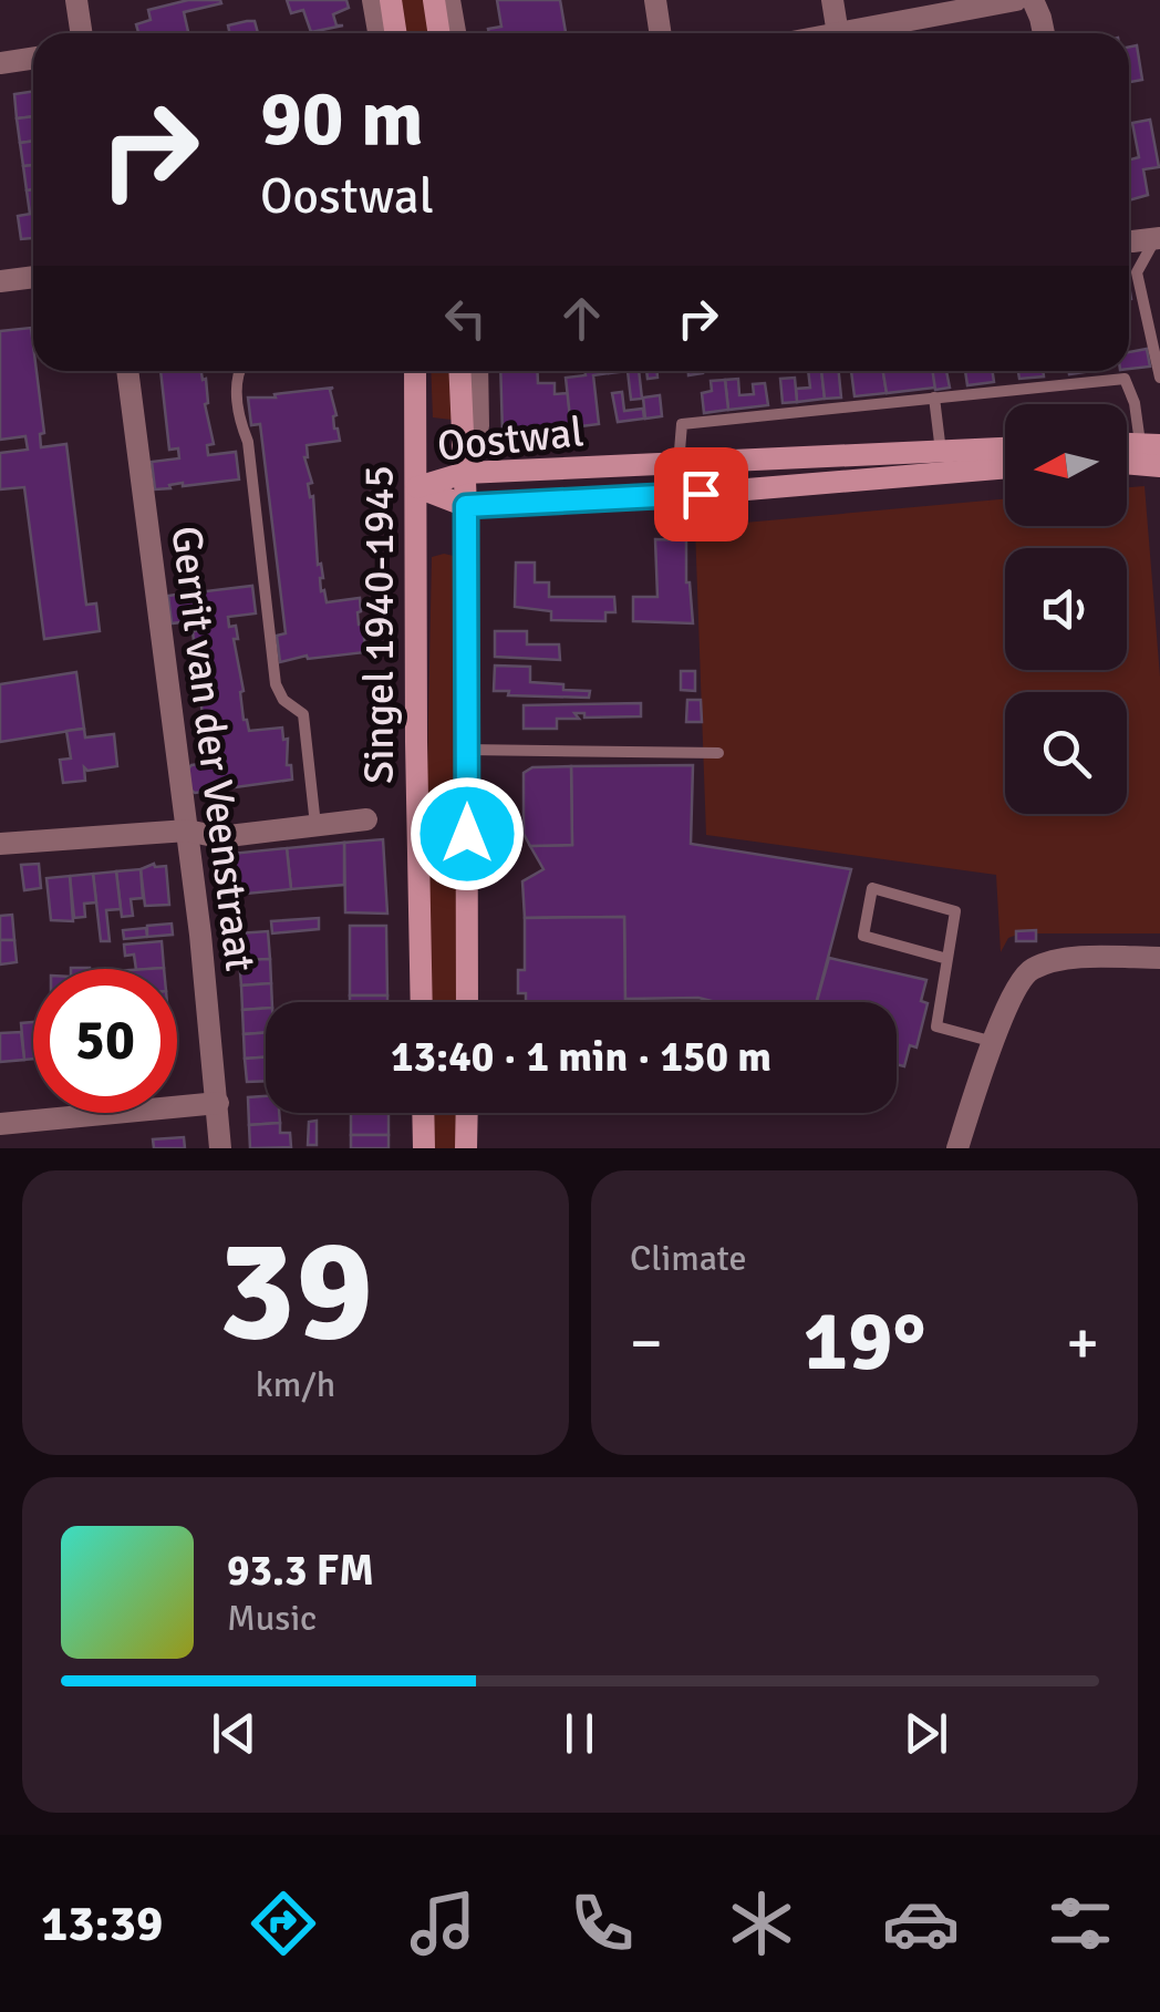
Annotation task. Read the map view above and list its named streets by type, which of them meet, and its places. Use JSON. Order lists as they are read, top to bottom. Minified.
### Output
{"streets":{"main road":["Oostwal","Singel 1940-1945"],"street":["Gerrit van der Veenstraat"]},"crossings":[["Oostwal","Singel 1940-1945"]],"north":"left","page":{"turn":["90 m","Oostwal"],"limit":"50","trip":"13:40 · 1 min · 150 m","tile":[["39","km/h"],"Climate"],"heat":["−","19°","+"],"song":["93.3 FM","Music"],"tabs":"13:39"}}
